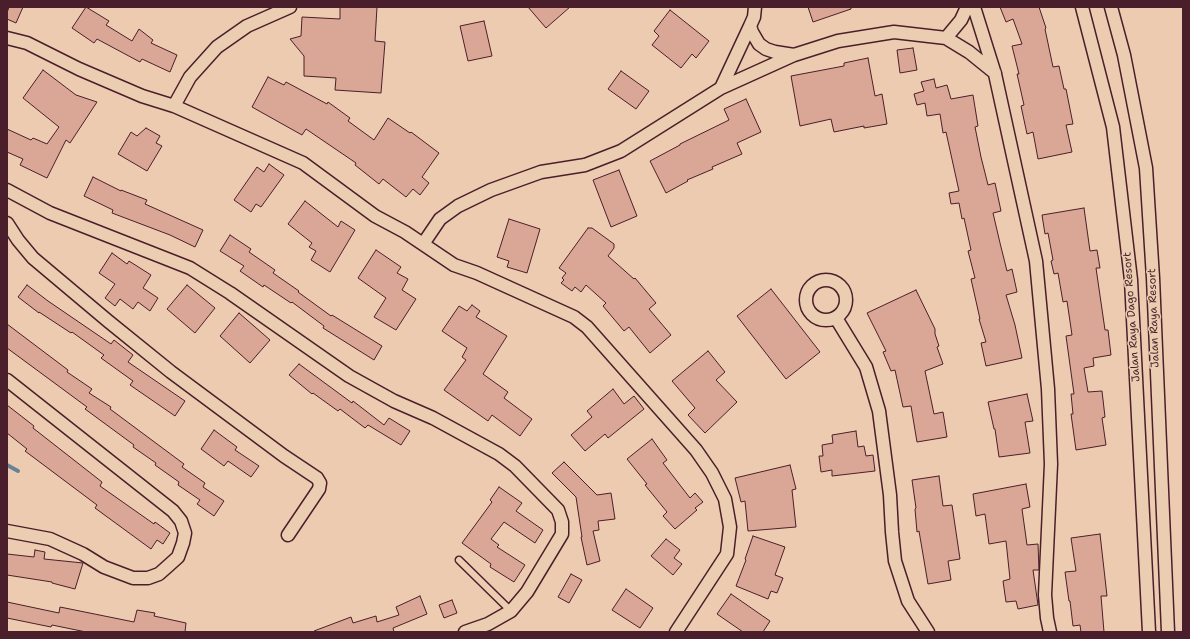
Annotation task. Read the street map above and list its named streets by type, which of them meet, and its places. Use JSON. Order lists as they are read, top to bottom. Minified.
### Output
{"streets":{"street":["Jalan Raya Dago Resort","Jalan Raya Resort"]}}
